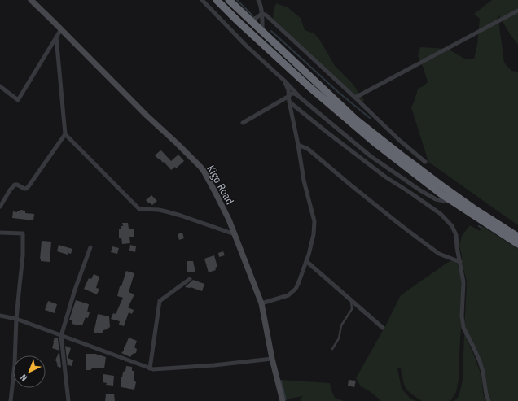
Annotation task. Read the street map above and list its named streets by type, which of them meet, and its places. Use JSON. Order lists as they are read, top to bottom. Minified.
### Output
{"streets":{"street":["Kigo Road"]},"north":"bottom left"}
